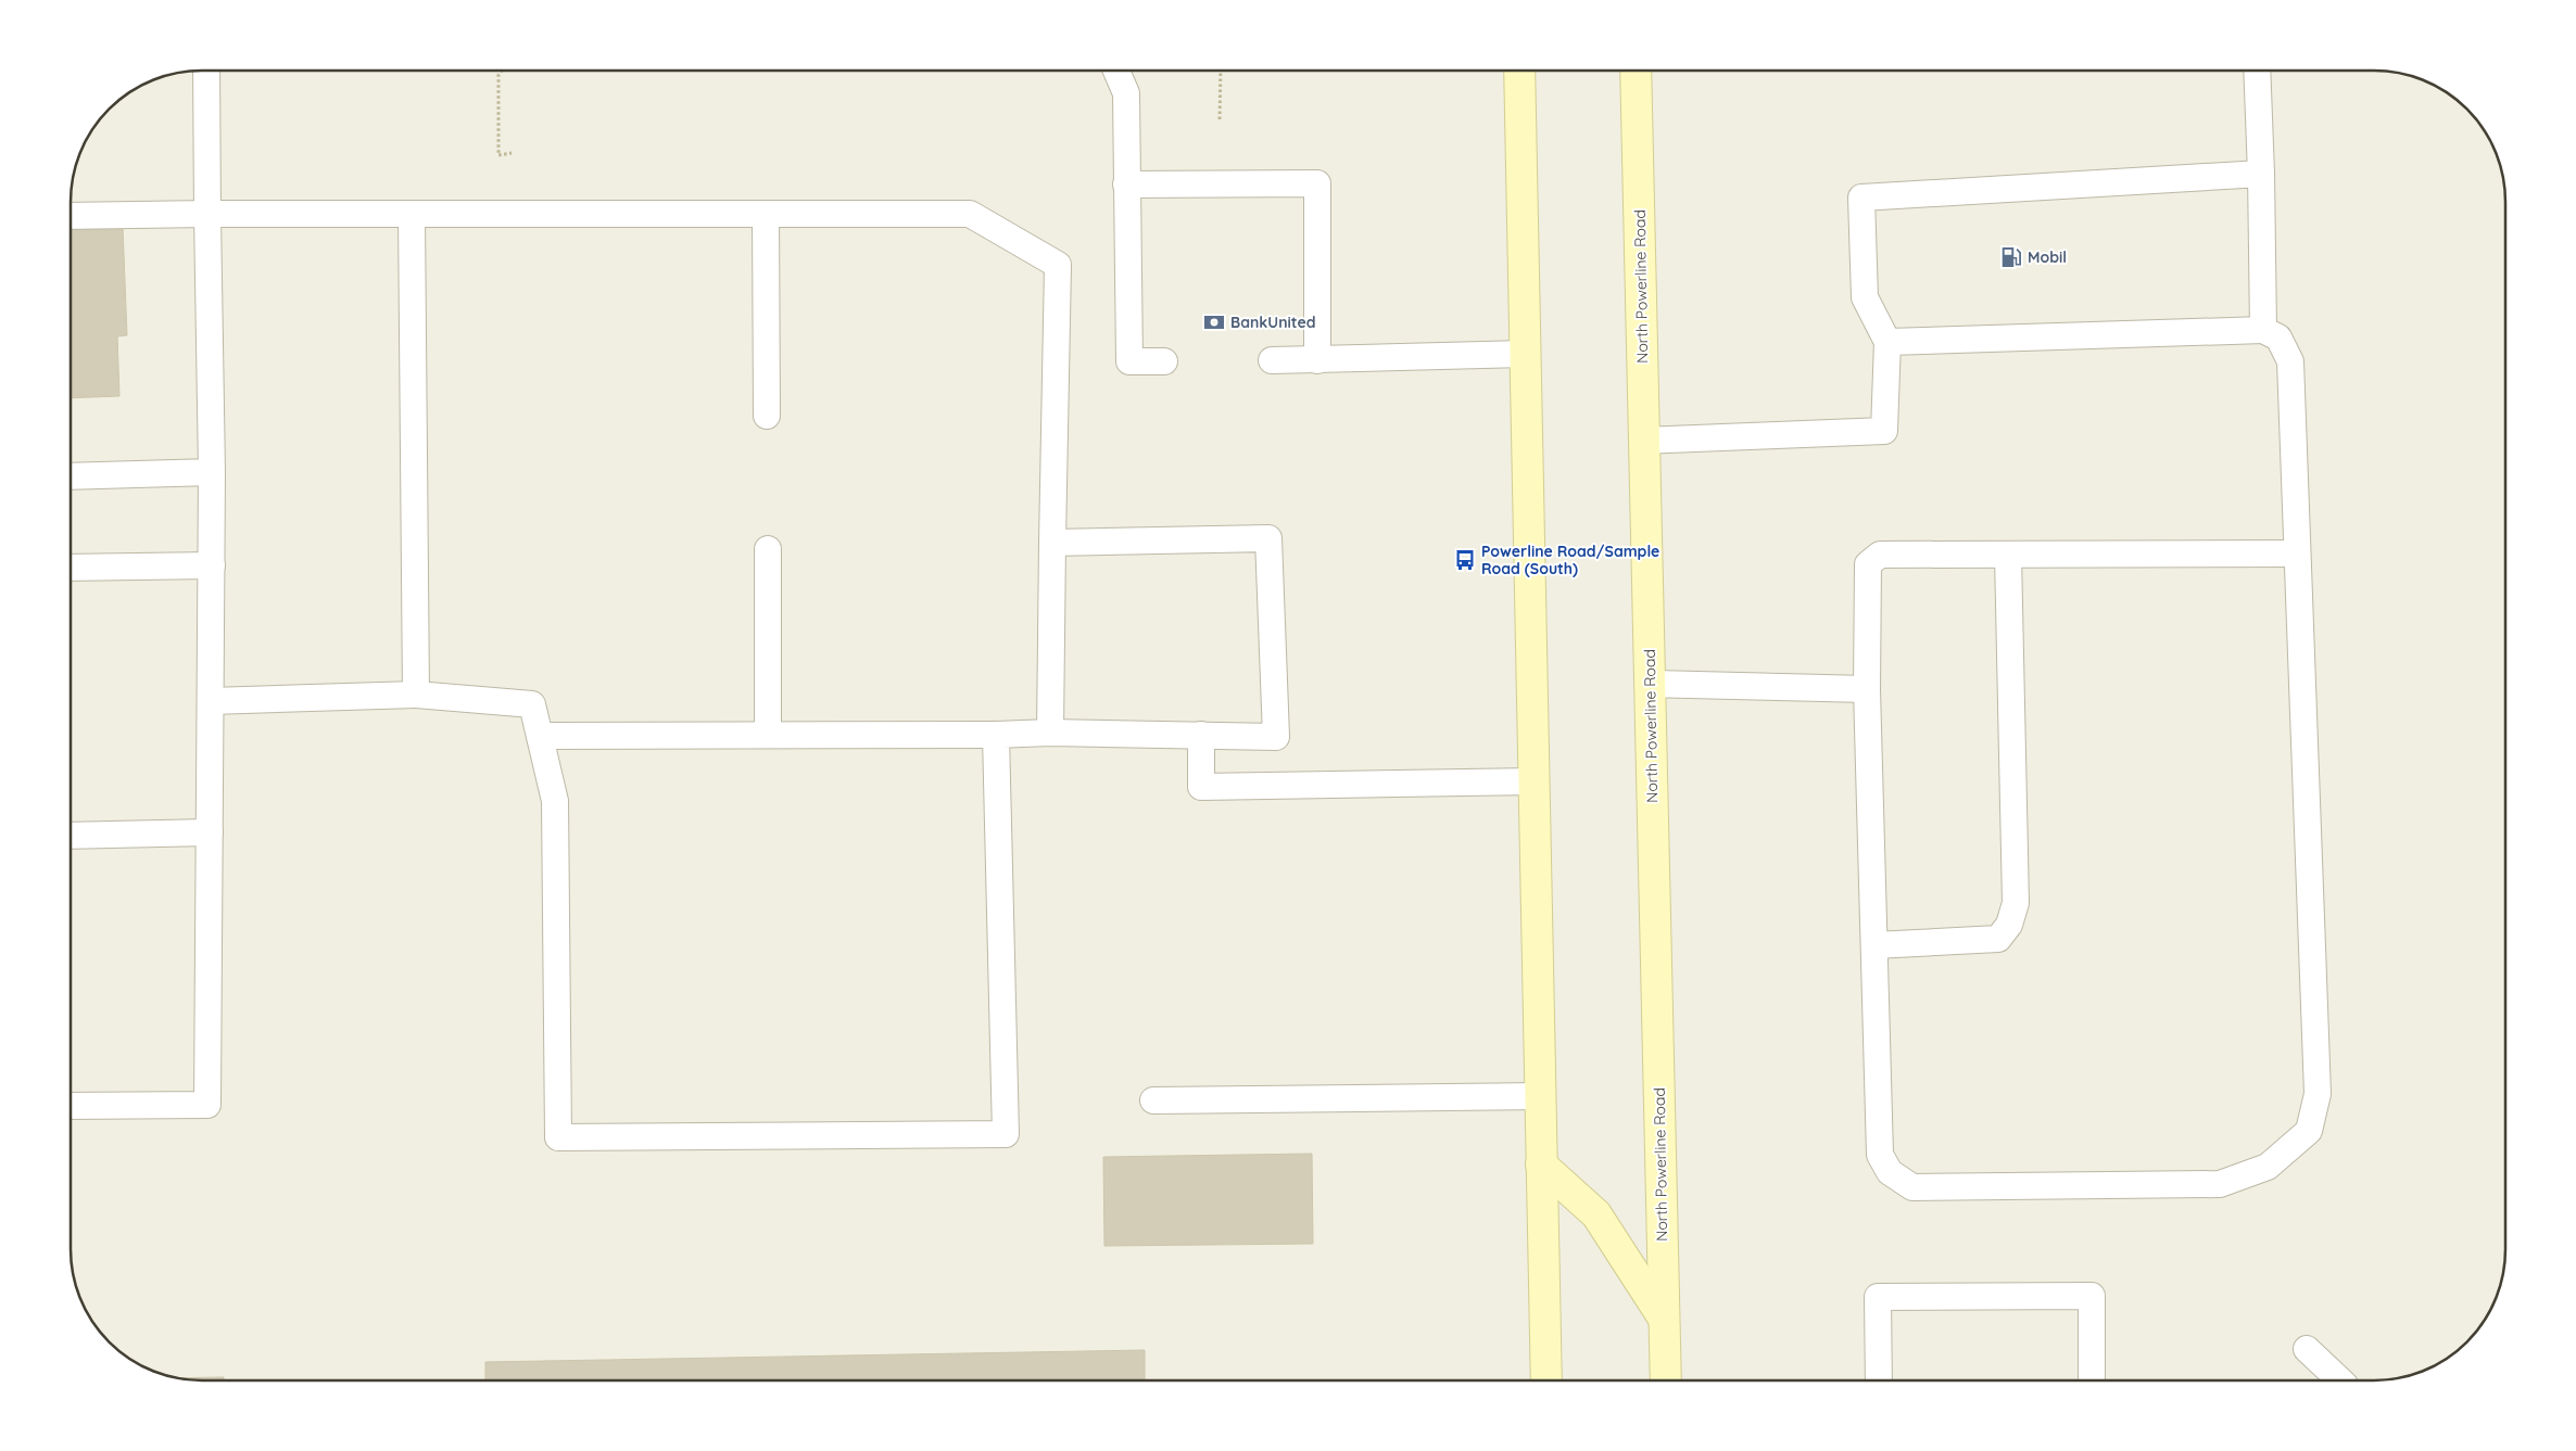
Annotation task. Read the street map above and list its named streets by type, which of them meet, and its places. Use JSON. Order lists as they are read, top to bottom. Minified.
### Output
{"streets":{"main road":["North Powerline Road"]},"places":{"fuel station":["Mobil"],"bank":["BankUnited"],"bus stop":["Powerline Road/Sample Road (South)"]}}
